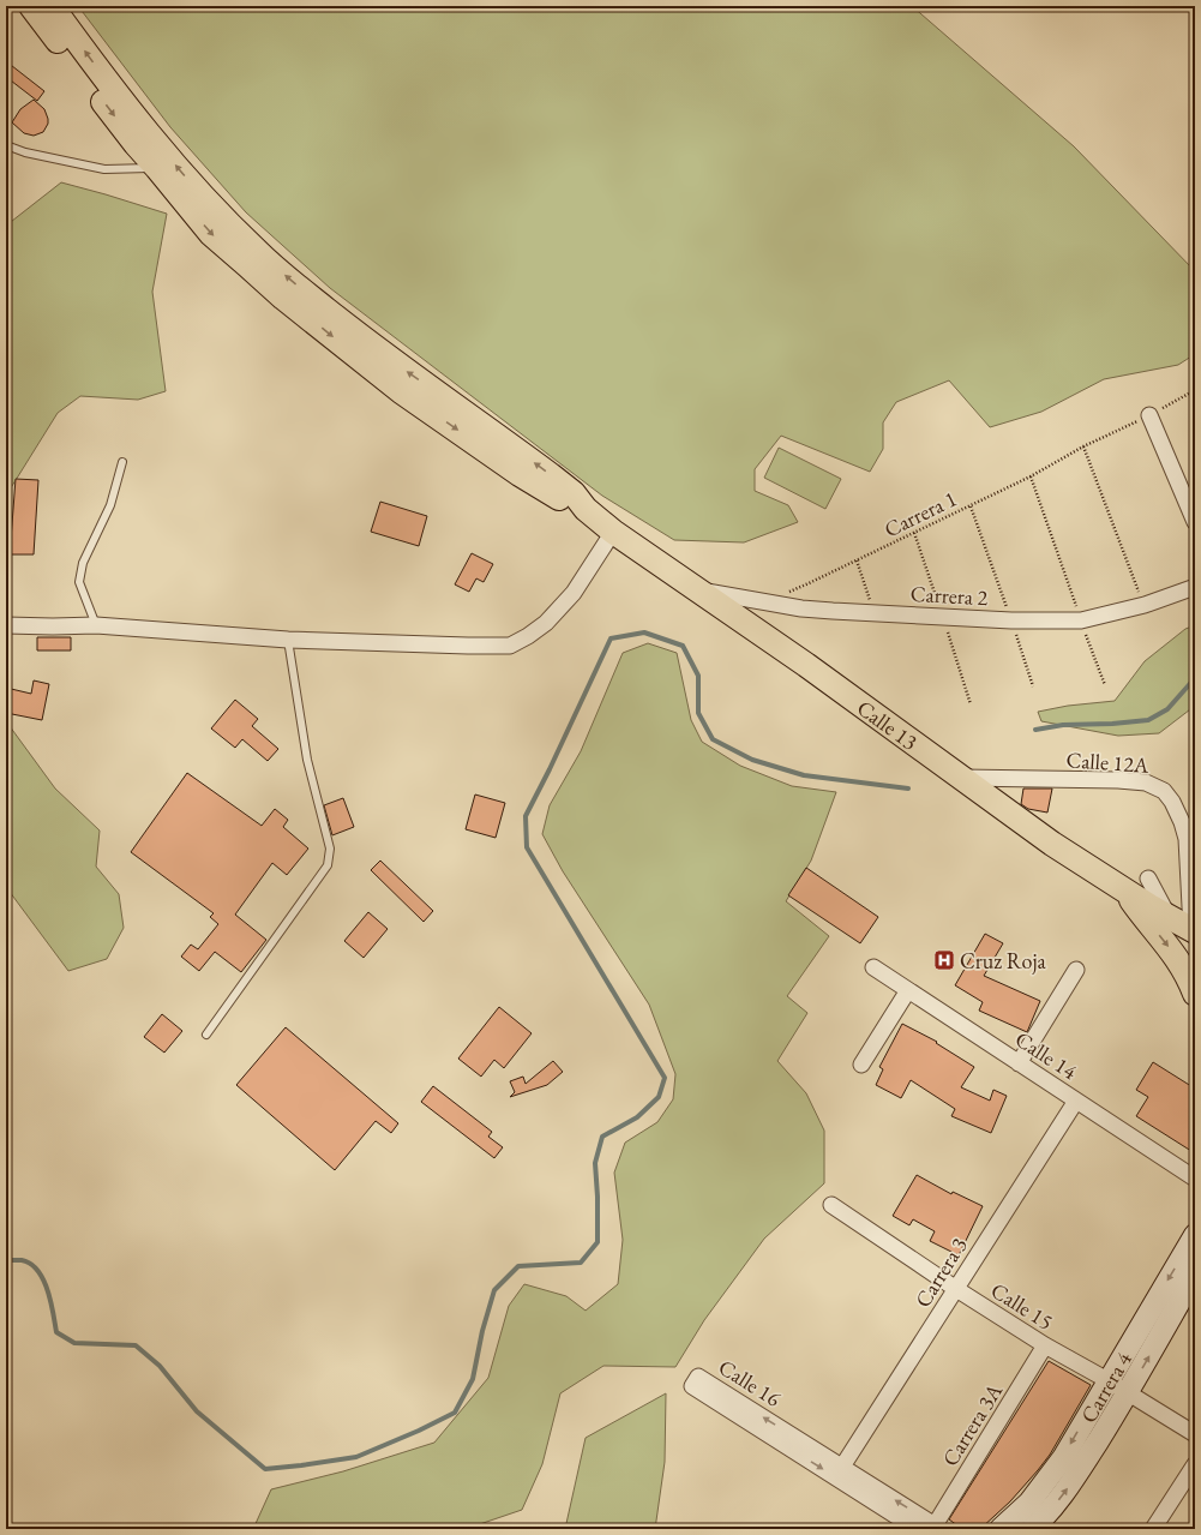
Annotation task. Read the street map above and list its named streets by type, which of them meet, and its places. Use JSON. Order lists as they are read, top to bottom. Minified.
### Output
{"streets":{"main road":["Calle 13","Carrera 4"],"street":["Carrera 2","Calle 12A","Calle 14","Carrera 3","Calle 15","Calle 16","Carrera 3A"],"path":["Carrera 1"]},"crossings":[["Carrera 1","Carrera 2"],["Carrera 2","Calle 13"],["Calle 13","Calle 12A"],["Calle 14","Carrera 3"],["Carrera 3","Calle 15"],["Carrera 3","Calle 16"],["Calle 15","Carrera 4"],["Calle 15","Carrera 3A"],["Calle 16","Carrera 3A"]],"places":{"hospital":["Cruz Roja"]}}
